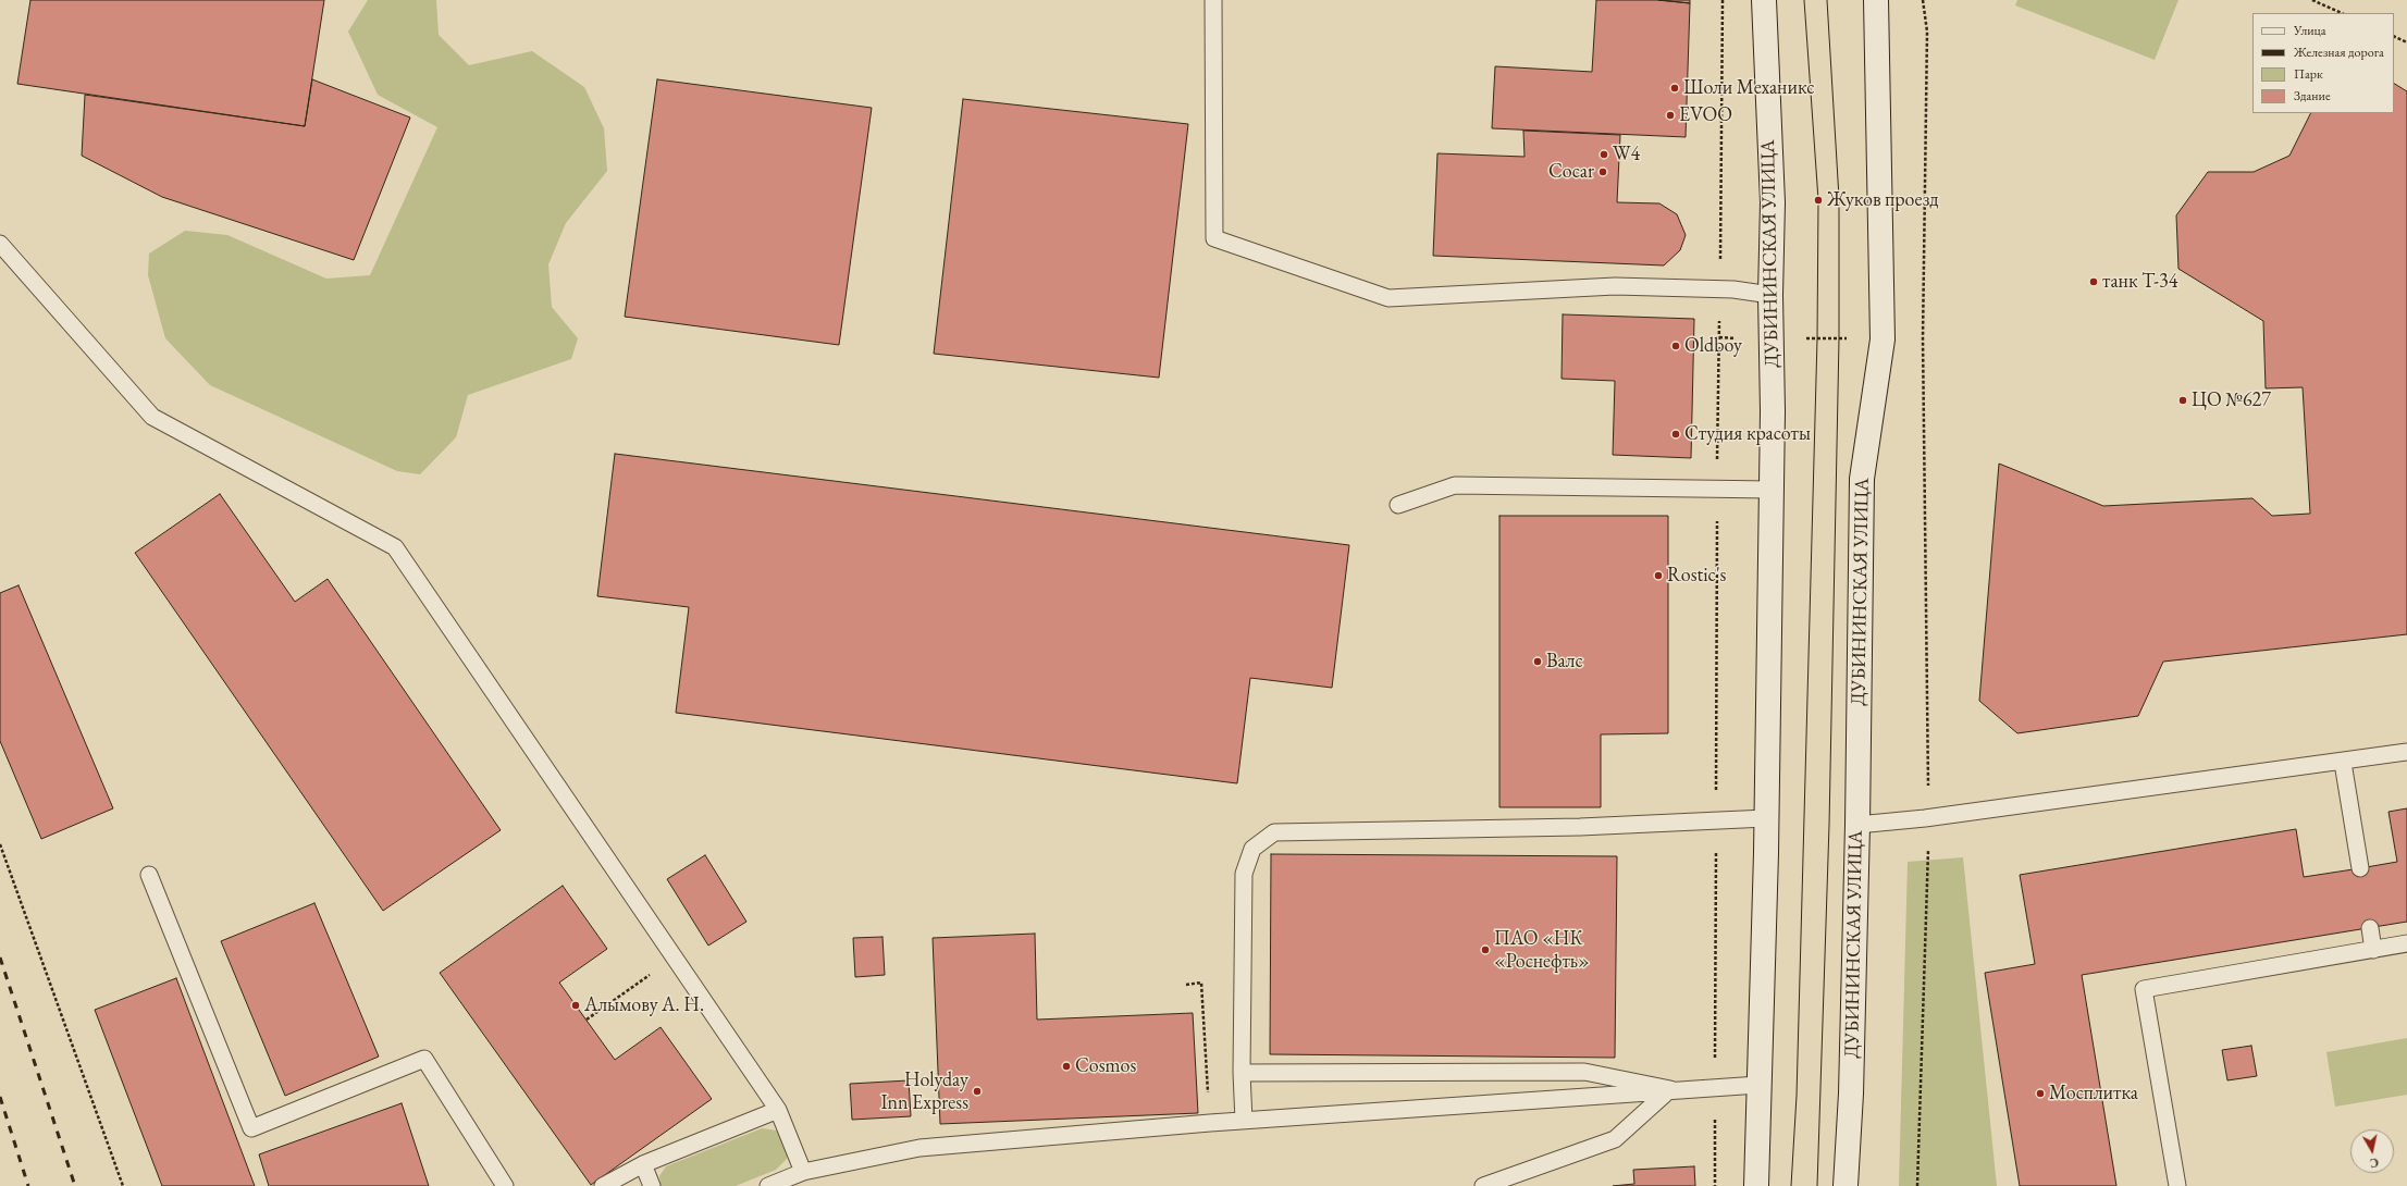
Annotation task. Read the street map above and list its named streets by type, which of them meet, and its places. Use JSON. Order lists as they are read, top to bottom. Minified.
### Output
{"streets":{"main road":["ДУБИНИНСКАЯ УЛИЦА"]},"places":["Шоли Механикс","EVOO","W4","Cocar","Жуков проезд","танк Т-34","Oldboy","ЦО №627","Студия красоты","Rostic's","Валс","ПАО «НК «Роснефть»","Алымову А. Н.","Cosmos","Holyday Inn Express","Мосплитка"],"legend":["Улица","Железная дорога","Парк","Здание"],"north":"bottom"}
